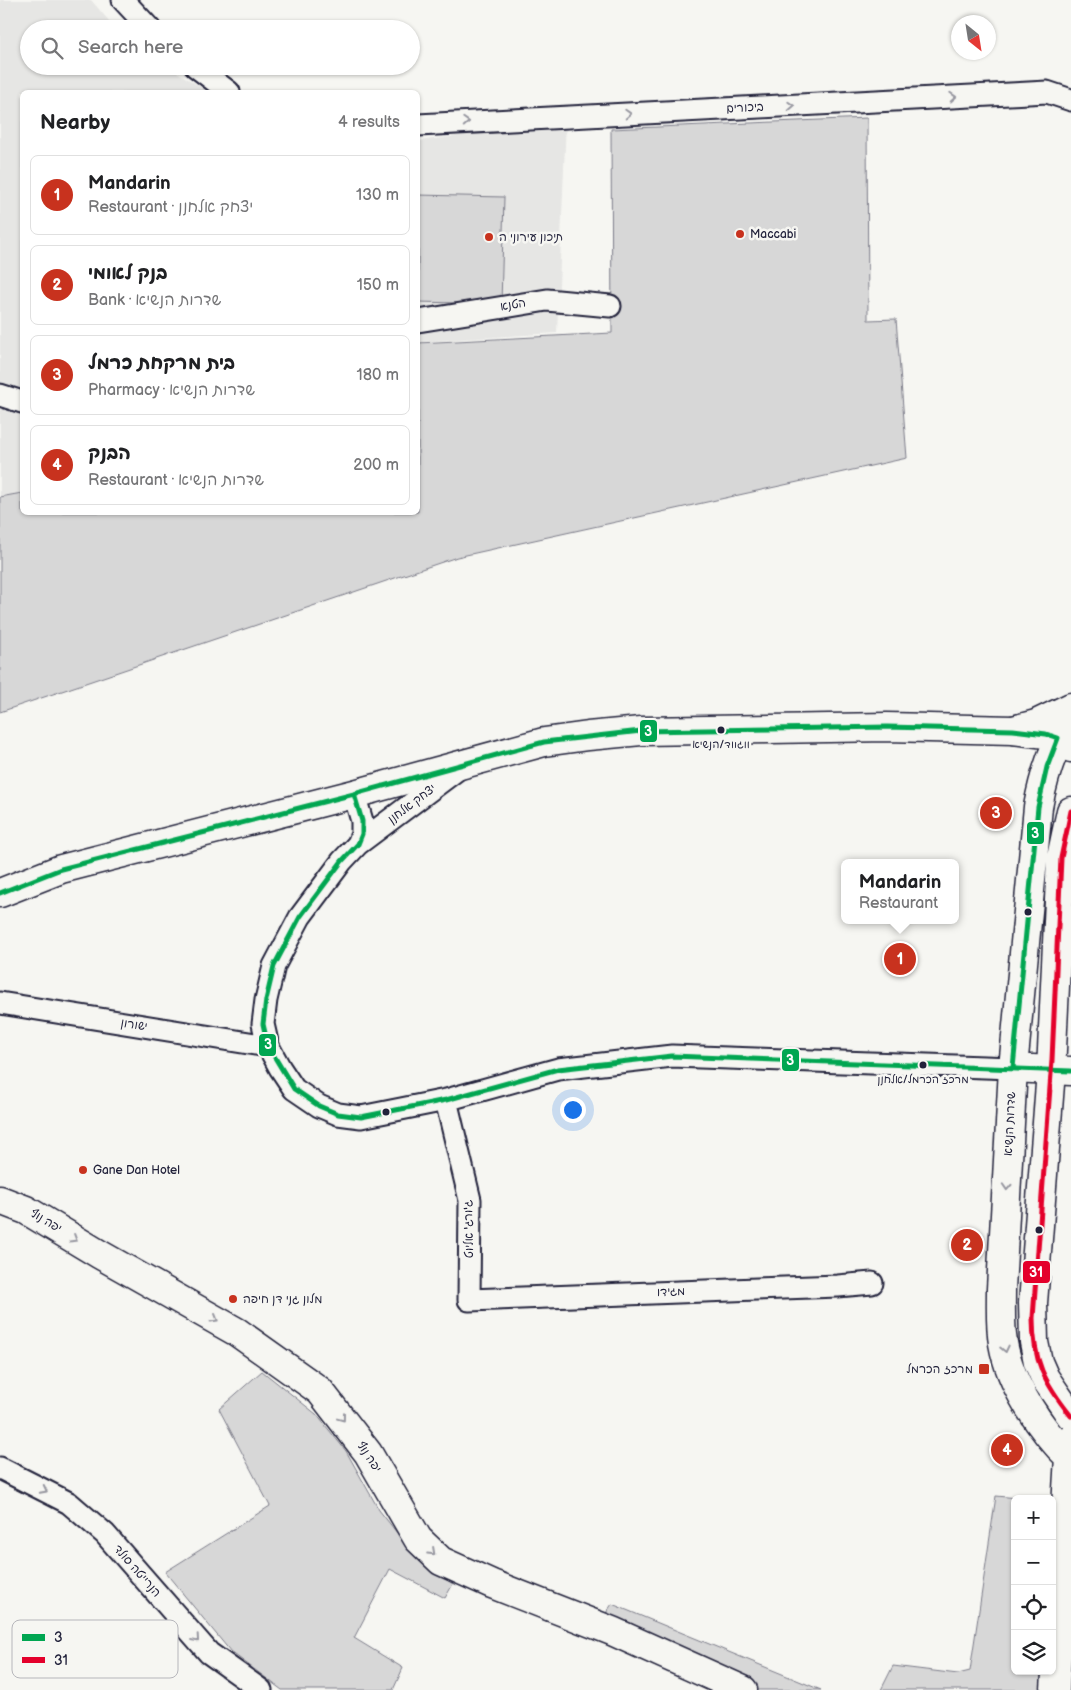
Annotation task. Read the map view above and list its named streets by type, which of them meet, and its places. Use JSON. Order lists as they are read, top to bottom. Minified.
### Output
{"streets":{"street":["ביכורים","הטנא","יצחק אלחנן","ישורון","שדרות הנשיא","יפה נוף","ג'ורג' אליוט","מגידו","הנרייטה סולד"]},"crossings":[["יצחק אלחנן","ישורון"],["יצחק אלחנן","שדרות הנשיא"],["יצחק אלחנן","ג'ורג' אליוט"],["ג'ורג' אליוט","מגידו"]],"one_way":["ביכורים","יפה נוף","הנרייטה סולד"],"places":{"other":["Maccabi","תיכון עירוני ה","ווגווד/הנשיא","מרכז הכרמל/אלחנן","Gane Dan Hotel","מלון גני דן חיפה"],"transit":["מרכז הכרמל"]},"lines":["transit line 3","transit line 31"],"legend":["3","31"],"north":"bottom right","page":{"search":"Search here","heading":["Nearby","4 results"],"list":[{"mark":"1","name":"Mandarin","note":"Restaurant · יצחק אלחנן","value":"130 m"},{"mark":"2","name":"בנק לאומי","note":"Bank · שדרות הנשיא","value":"150 m"},{"mark":"3","name":"בית מרקחת כרמל","note":"Pharmacy · שדרות הנשיא","value":"180 m"},{"mark":"4","name":"הבנק","note":"Restaurant · שדרות הנשיא","value":"200 m"}],"pins":["3","1","2","4"],"popup":["Mandarin","Restaurant"],"map_buttons":["+","−"]}}
